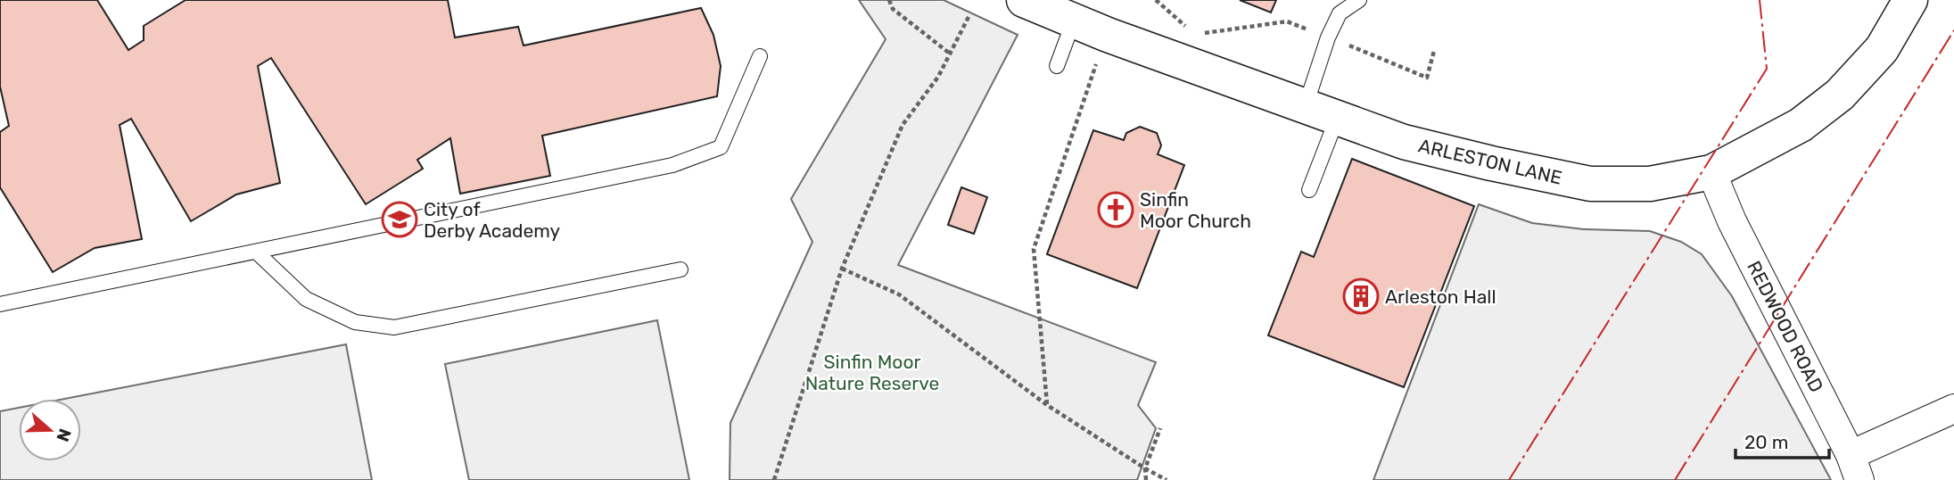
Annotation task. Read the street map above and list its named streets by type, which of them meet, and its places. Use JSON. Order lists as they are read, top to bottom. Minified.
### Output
{"streets":{"street":["ARLESTON LANE","REDWOOD ROAD"]},"crossings":[["ARLESTON LANE","REDWOOD ROAD"]],"parks":["Sinfin Moor Nature Reserve"],"places":{"church":["Sinfin Moor Church"],"school or university":["City of Derby Academy"],"building":["Arleston Hall"]},"scale_bar":"20 m","north":"right"}
